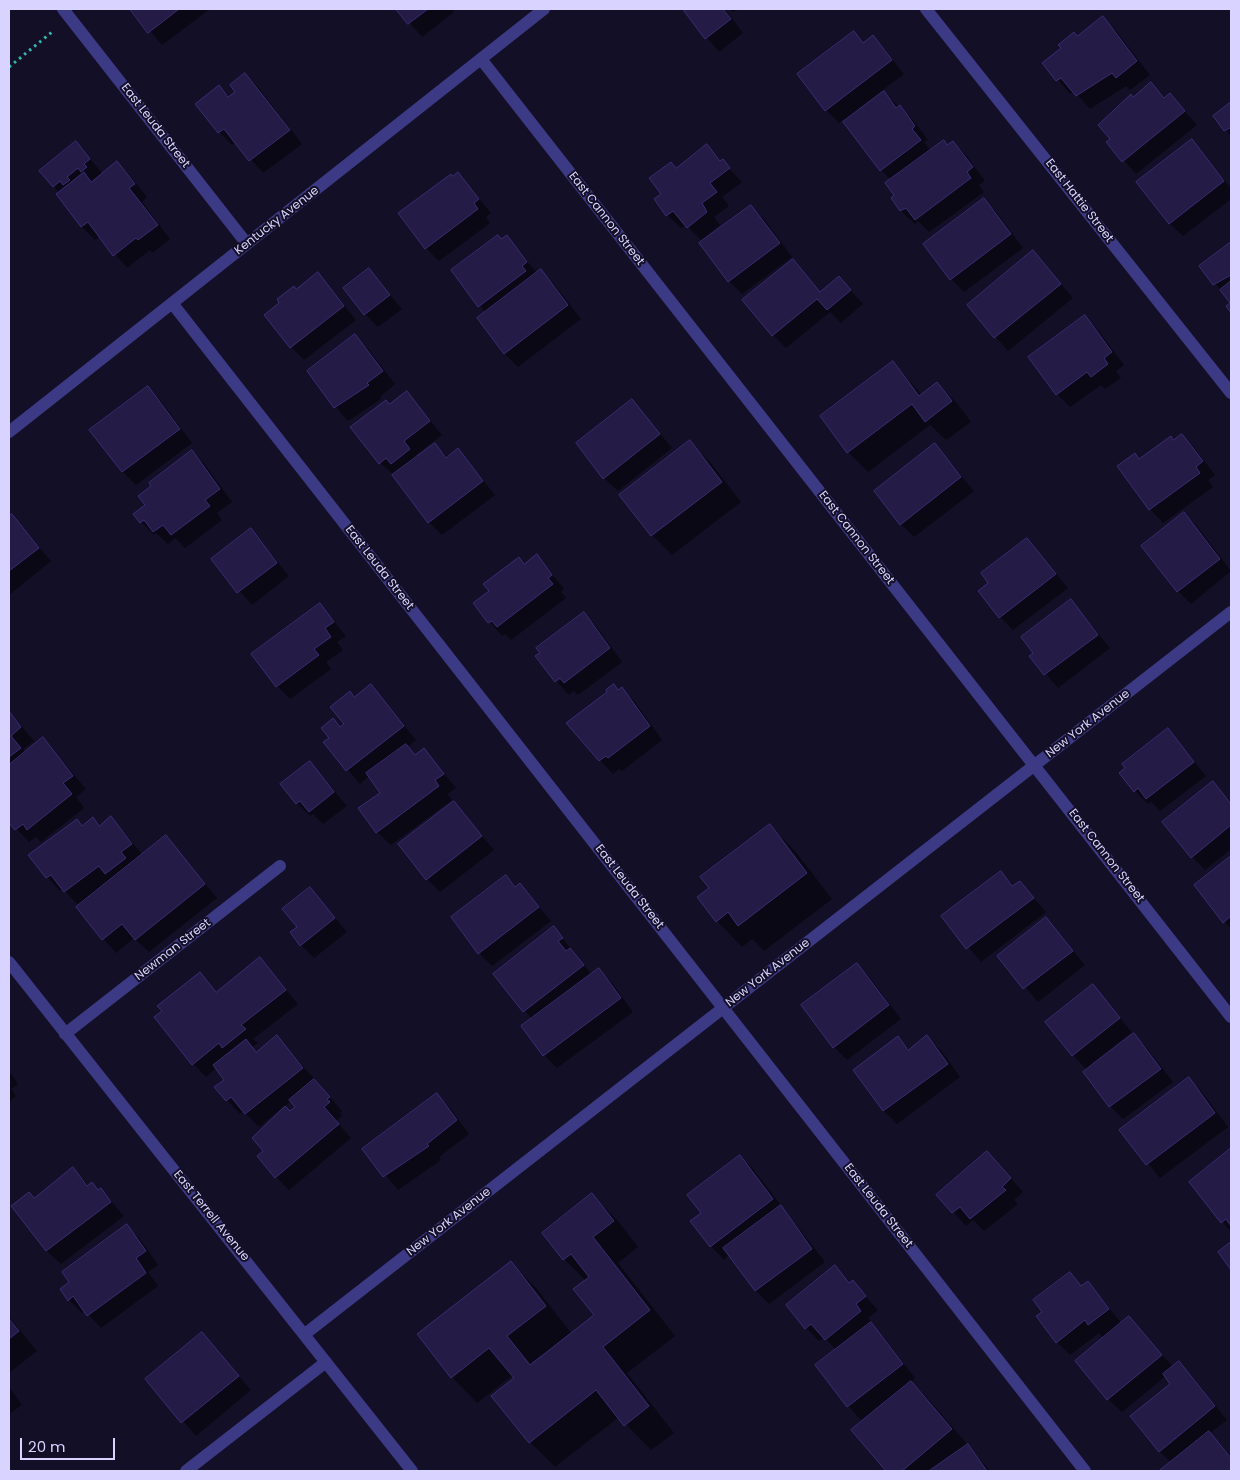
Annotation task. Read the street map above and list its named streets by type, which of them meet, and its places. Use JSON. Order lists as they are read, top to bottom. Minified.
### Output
{"streets":{"street":["East Leuda Street","East Hattie Street","East Cannon Street","Kentucky Avenue","New York Avenue","Newman Street","East Terrell Avenue"]},"crossings":[["East Leuda Street","Kentucky Avenue"],["East Leuda Street","New York Avenue"],["East Cannon Street","Kentucky Avenue"],["East Cannon Street","New York Avenue"],["New York Avenue","East Terrell Avenue"],["Newman Street","East Terrell Avenue"]],"scale_bar":"20 m"}
